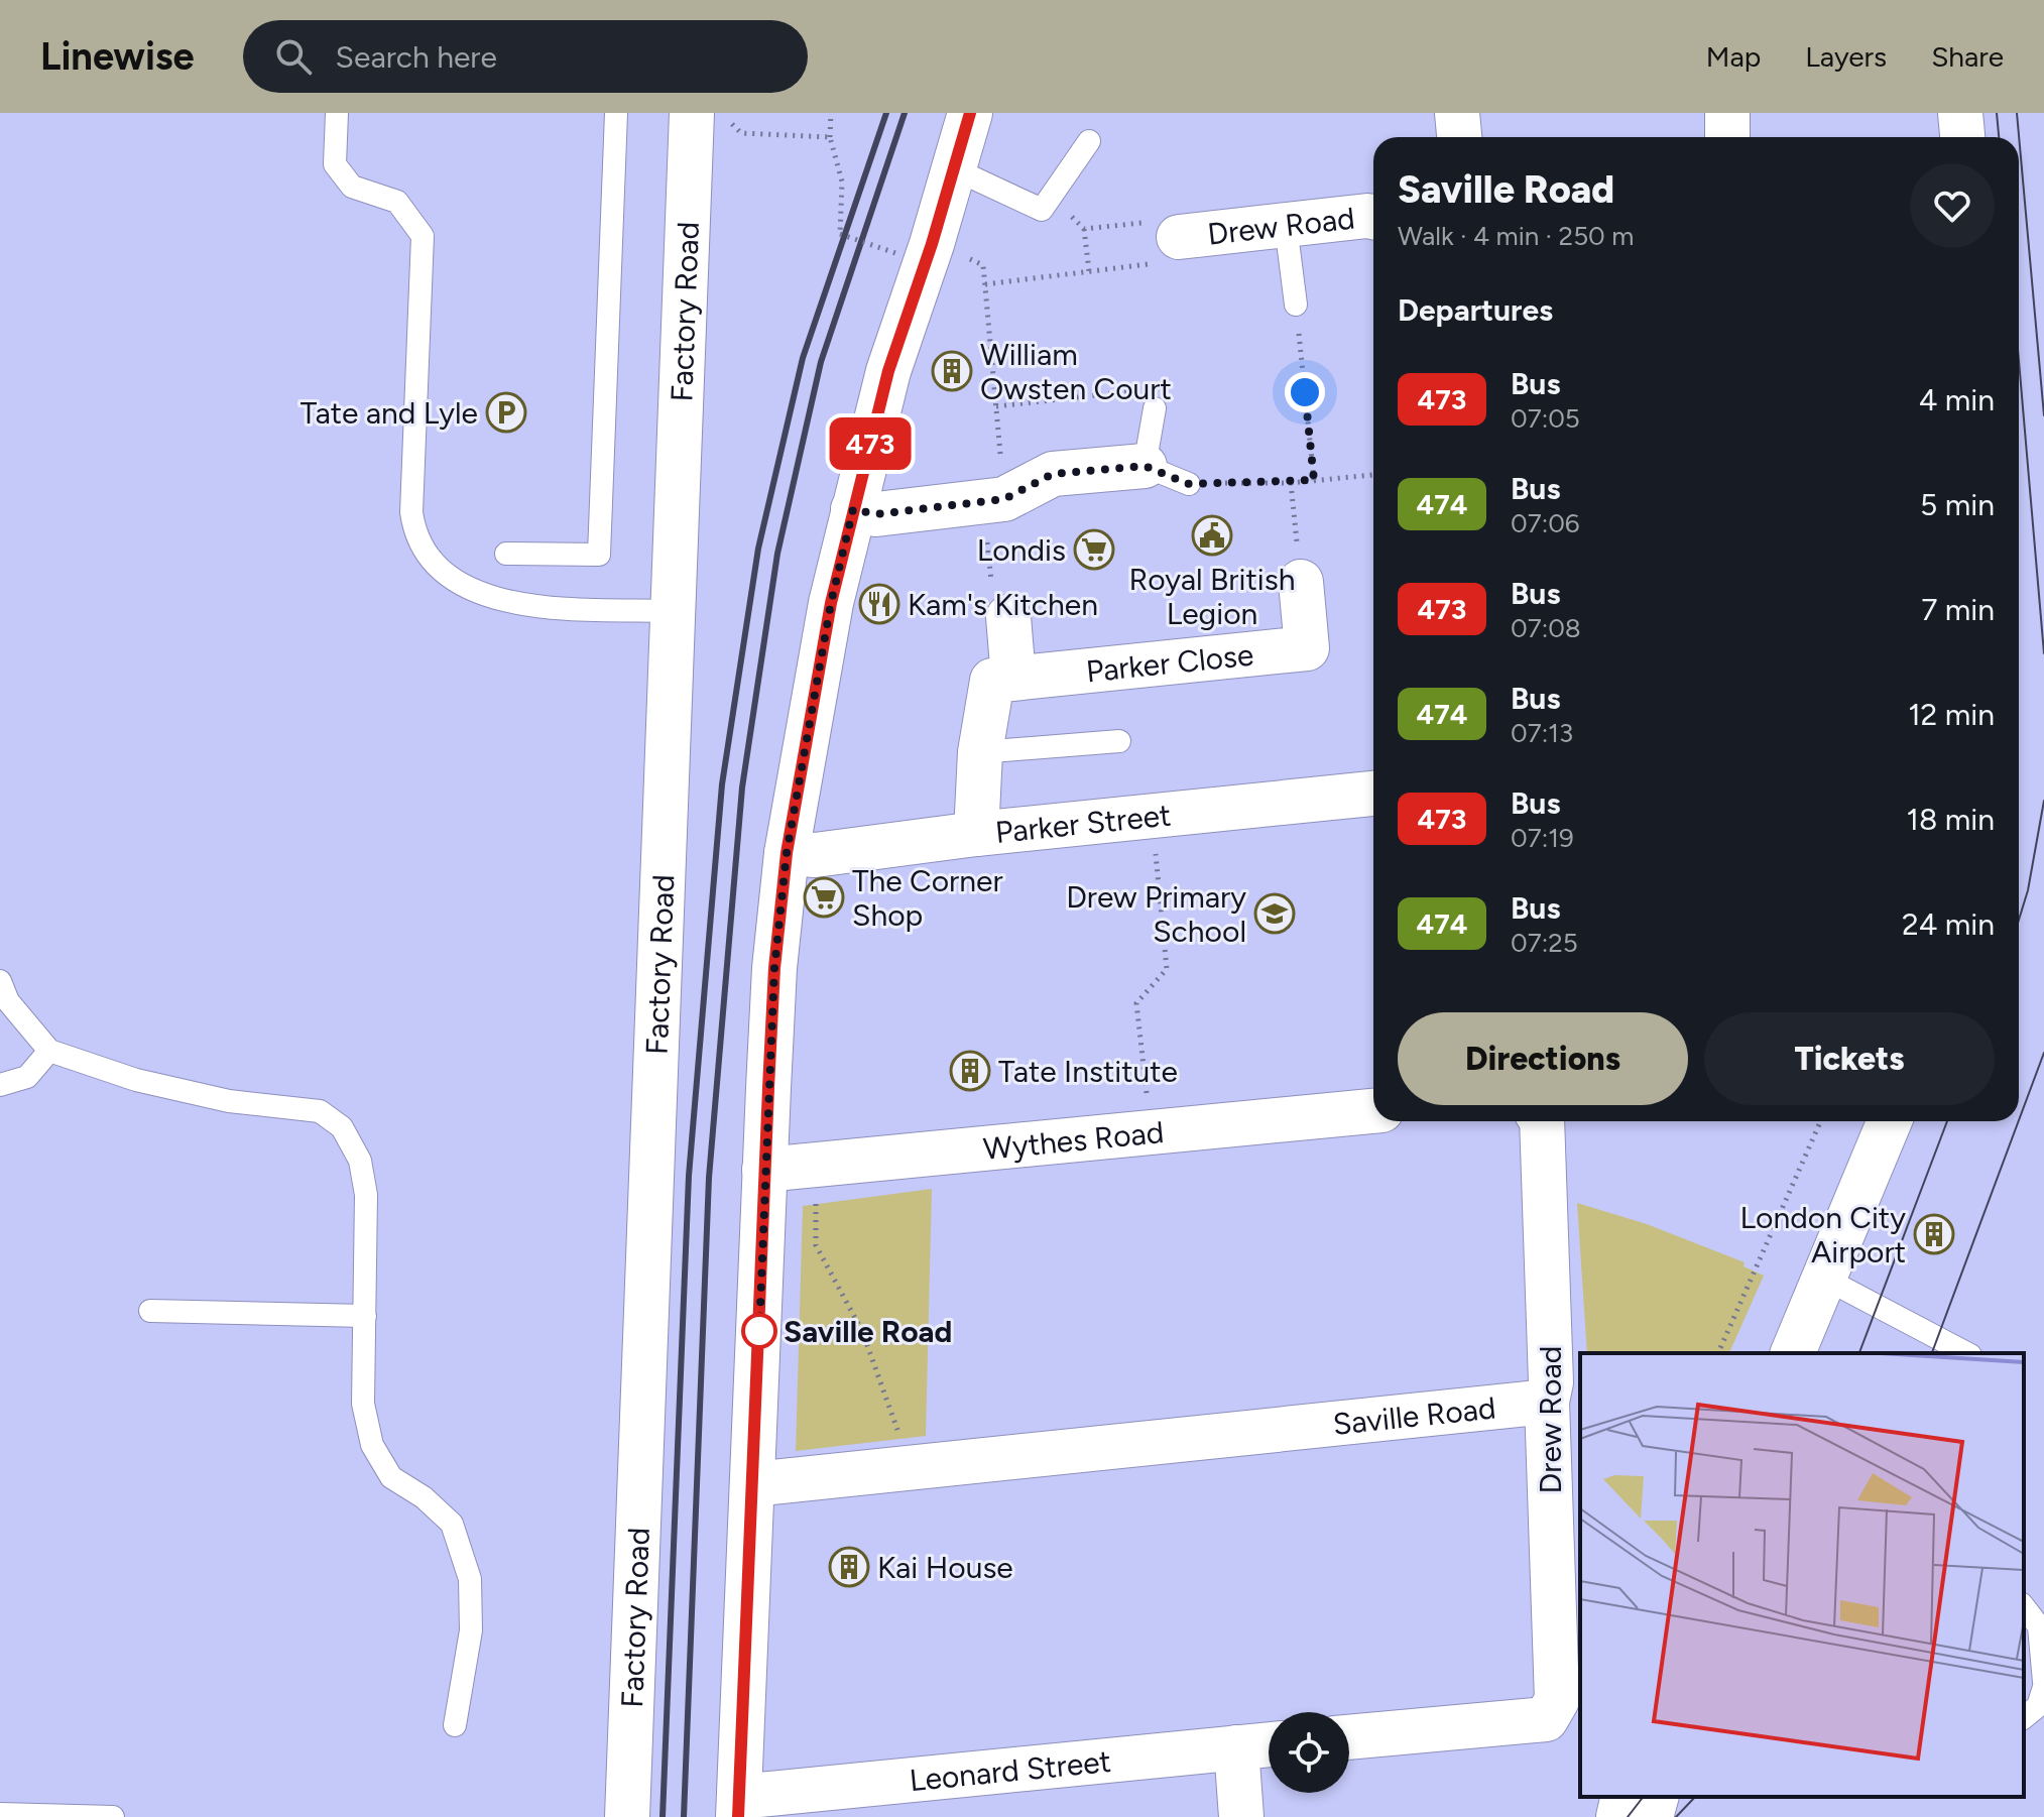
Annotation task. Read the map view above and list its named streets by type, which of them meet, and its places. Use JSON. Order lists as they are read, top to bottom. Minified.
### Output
{"streets":{"street":["Drew Road","Factory Road","Parker Close","Parker Street","Wythes Road","Saville Road","Leonard Street"]},"crossings":[["Drew Road","Saville Road"]],"places":{"building":["William Owsten Court","Tate Institute","London City Airport","Kai House"],"parking":["Tate and Lyle"],"public building":["Royal British Legion"],"supermarket":["Londis","The Corner Shop"],"restaurant":["Kam's Kitchen"],"school or university":["Drew Primary School"],"other":["Saville Road"]},"lines":["bus line 473"],"page":{"header":"Linewise","search":"Search here","nav":["Map","Layers","Share"],"on_map":"473","heading":[["Saville Road","Walk · 4 min · 250 m"],"Departures"],"list":[{"mark":"473","name":"Bus","note":"07:05","value":"4 min"},{"mark":"474","name":"Bus","note":"07:06","value":"5 min"},{"mark":"473","name":"Bus","note":"07:08","value":"7 min"},{"mark":"474","name":"Bus","note":"07:13","value":"12 min"},{"mark":"473","name":"Bus","note":"07:19","value":"18 min"},{"mark":"474","name":"Bus","note":"07:25","value":"24 min"}],"buttons":["Directions","Tickets"]}}
